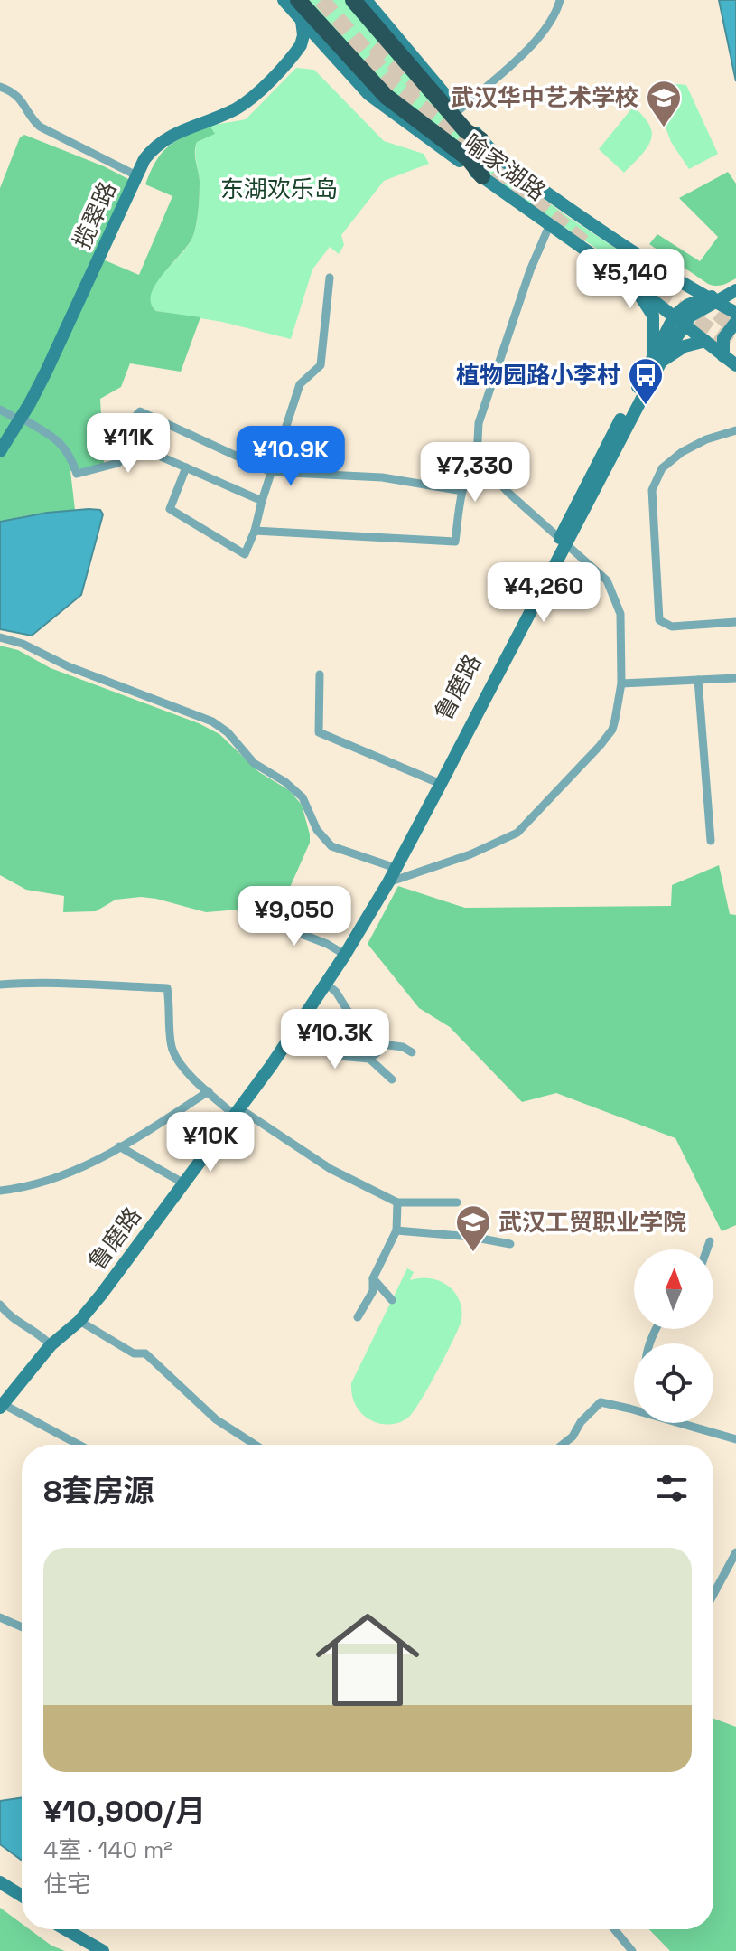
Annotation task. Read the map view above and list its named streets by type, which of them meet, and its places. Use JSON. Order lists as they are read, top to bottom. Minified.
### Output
{"streets":{"street":["喻家湖路","揽翠路","鲁磨路"]},"crossings":[["喻家湖路","鲁磨路"]],"parks":["东湖欢乐岛"],"places":{"school or university":["武汉华中艺术学校","武汉工贸职业学院"],"bus stop":["植物园路小李村"]},"north":"top","page":{"price":["¥5,140","¥11K","¥10.9K","¥7,330","¥4,260","¥9,050","¥10.3K","¥10K"],"heading":"8套房源","list":[{"name":"¥10,900/月","note":"4室 · 140 m² · 住宅"}]}}
